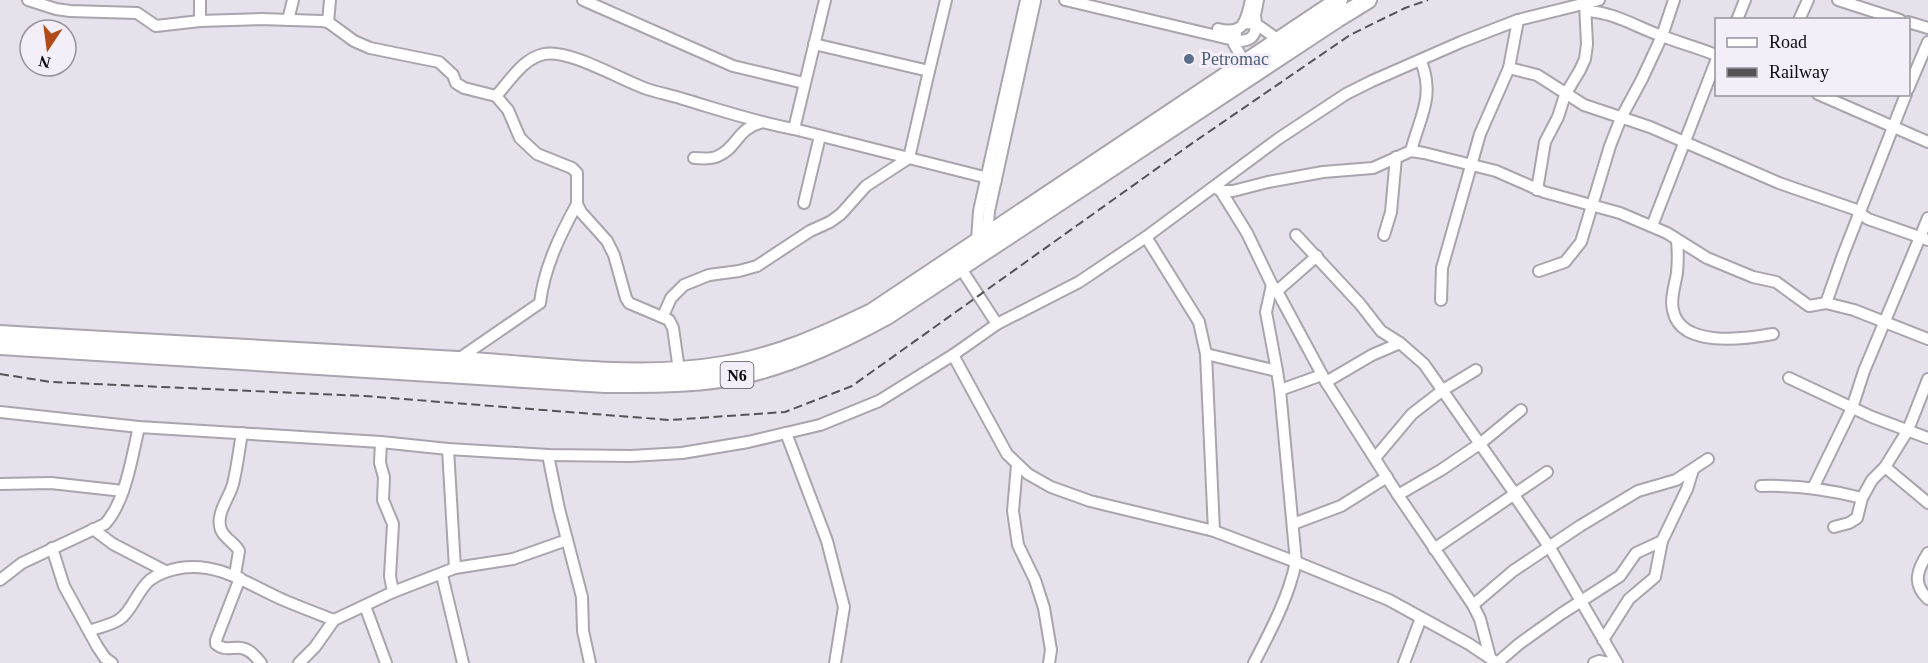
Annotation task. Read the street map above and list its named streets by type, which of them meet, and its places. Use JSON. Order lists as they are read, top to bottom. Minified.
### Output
{"streets":{"highway":["N6"]},"places":["Petromac"],"legend":["Road","Railway"],"north":"bottom"}
